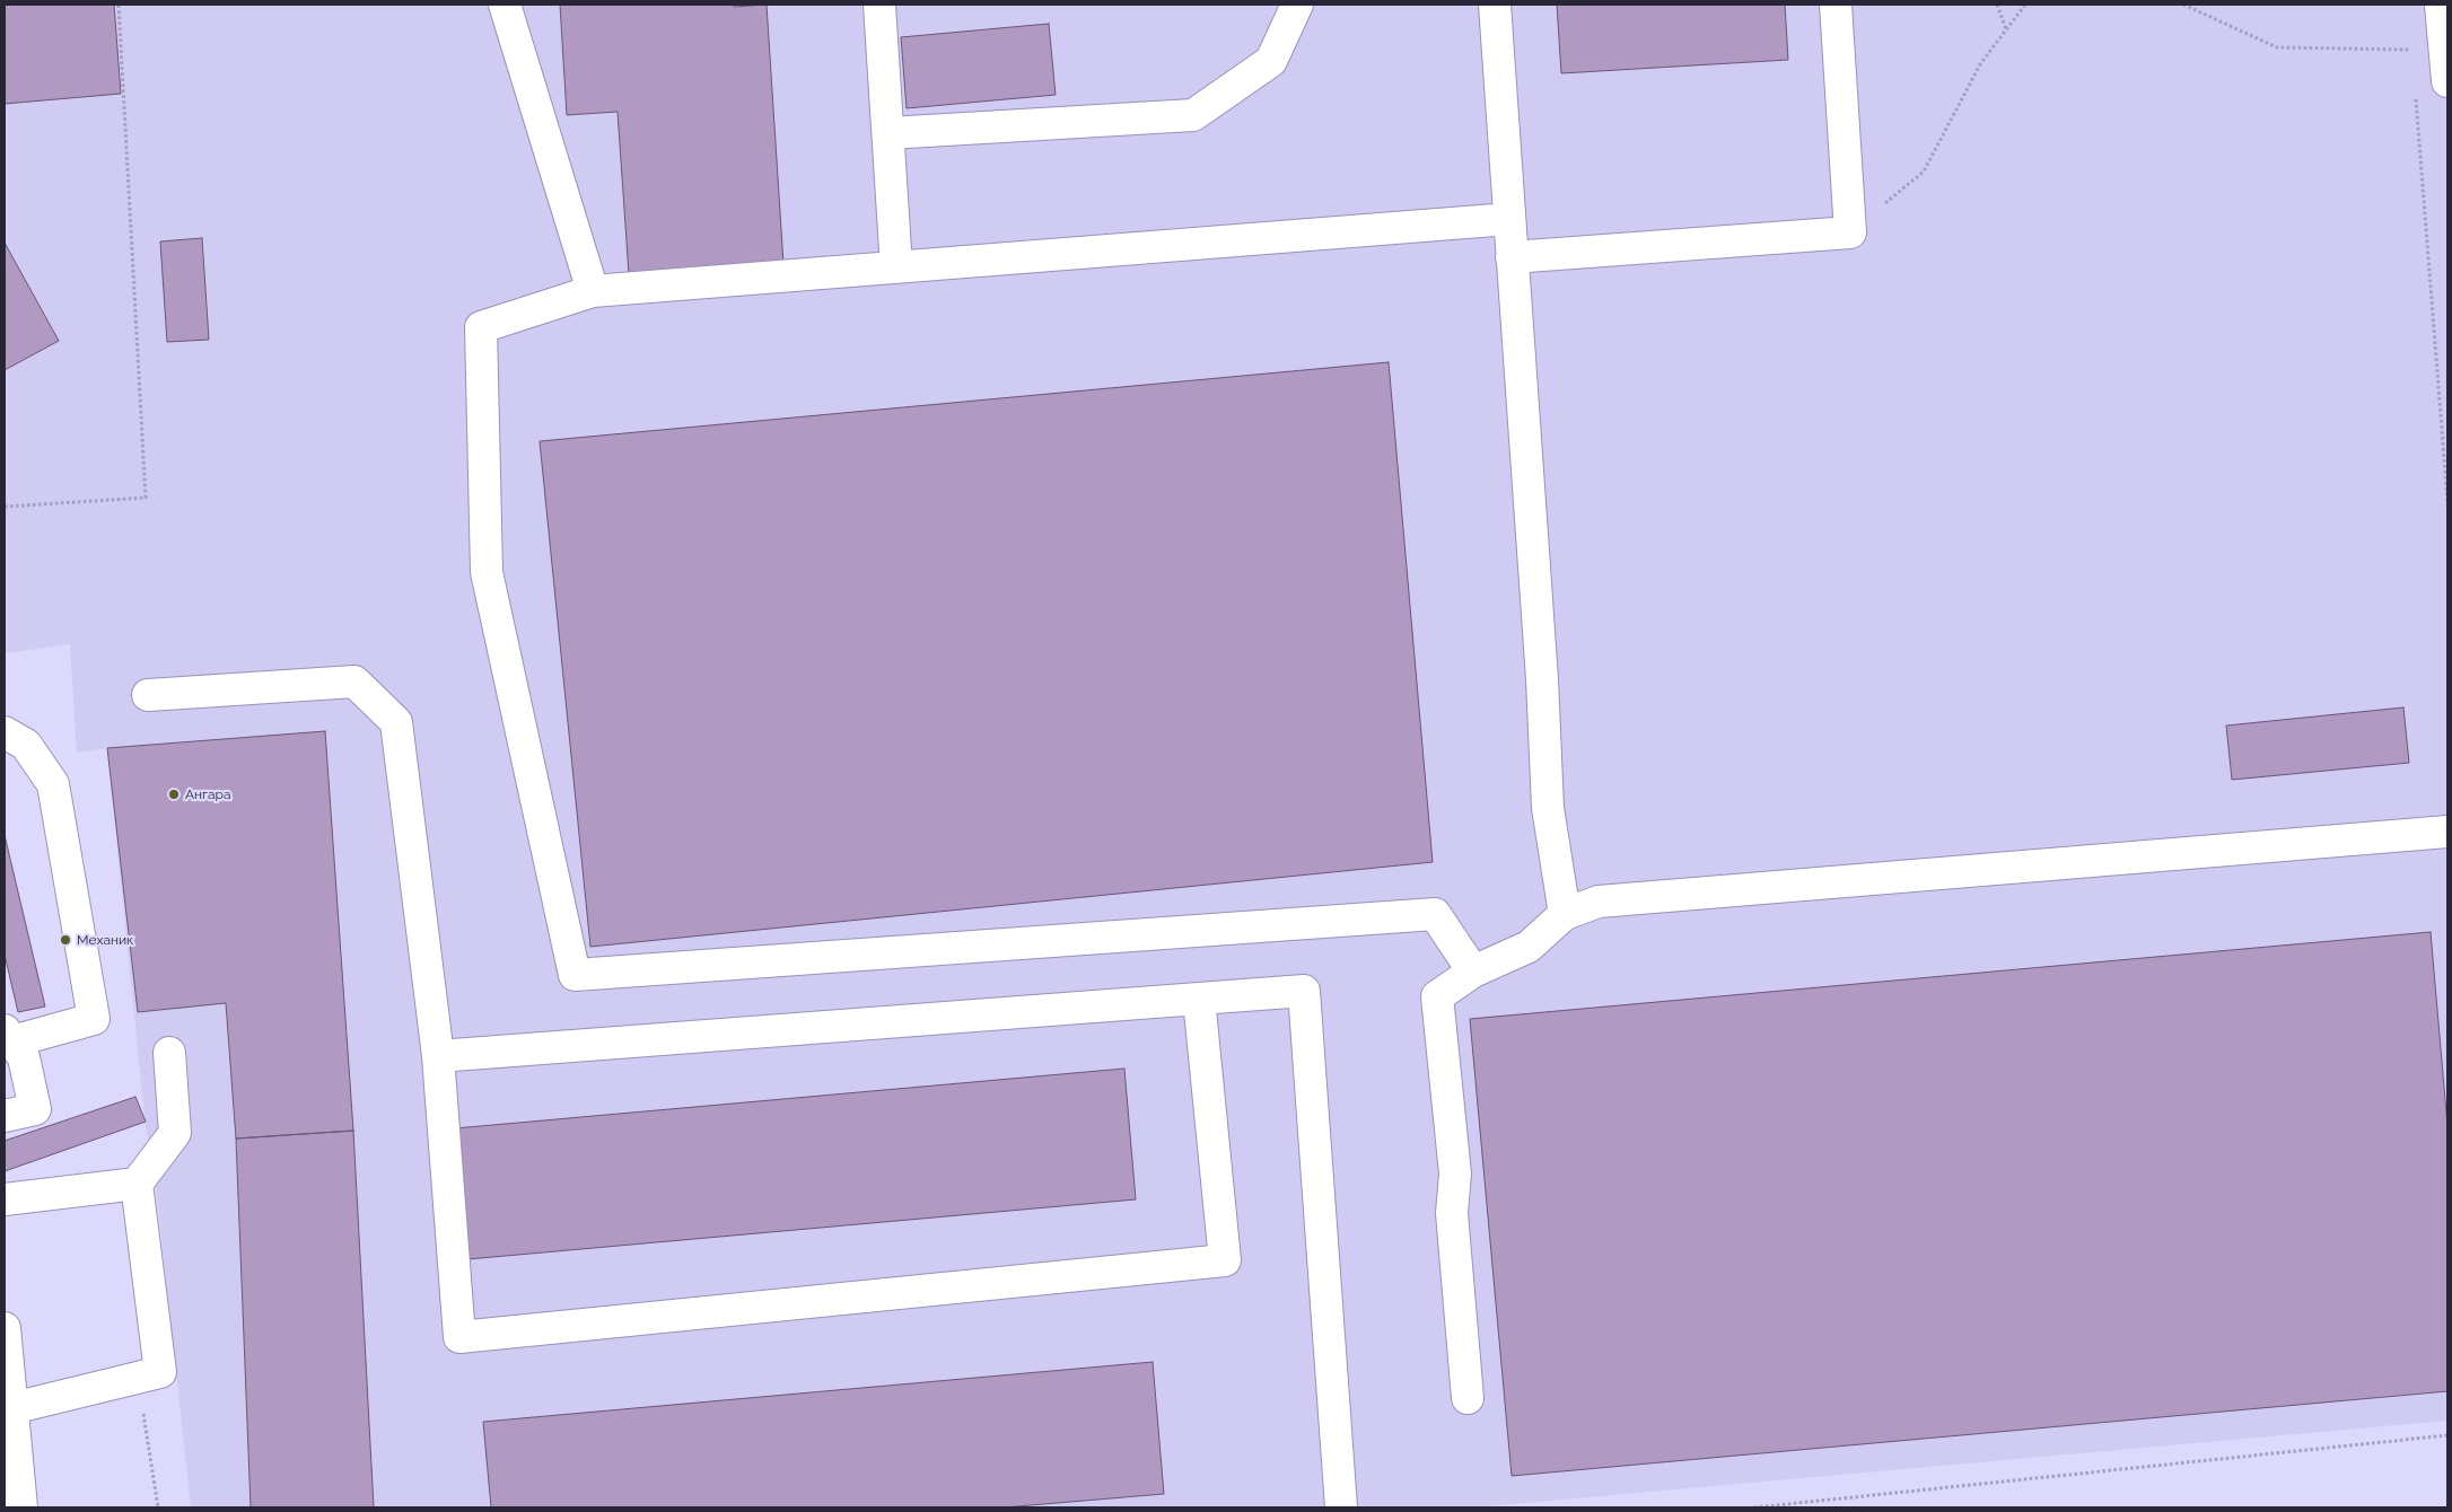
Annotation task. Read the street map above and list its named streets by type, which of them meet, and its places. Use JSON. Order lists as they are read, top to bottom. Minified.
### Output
{"places":["Ангара","Механик"]}
